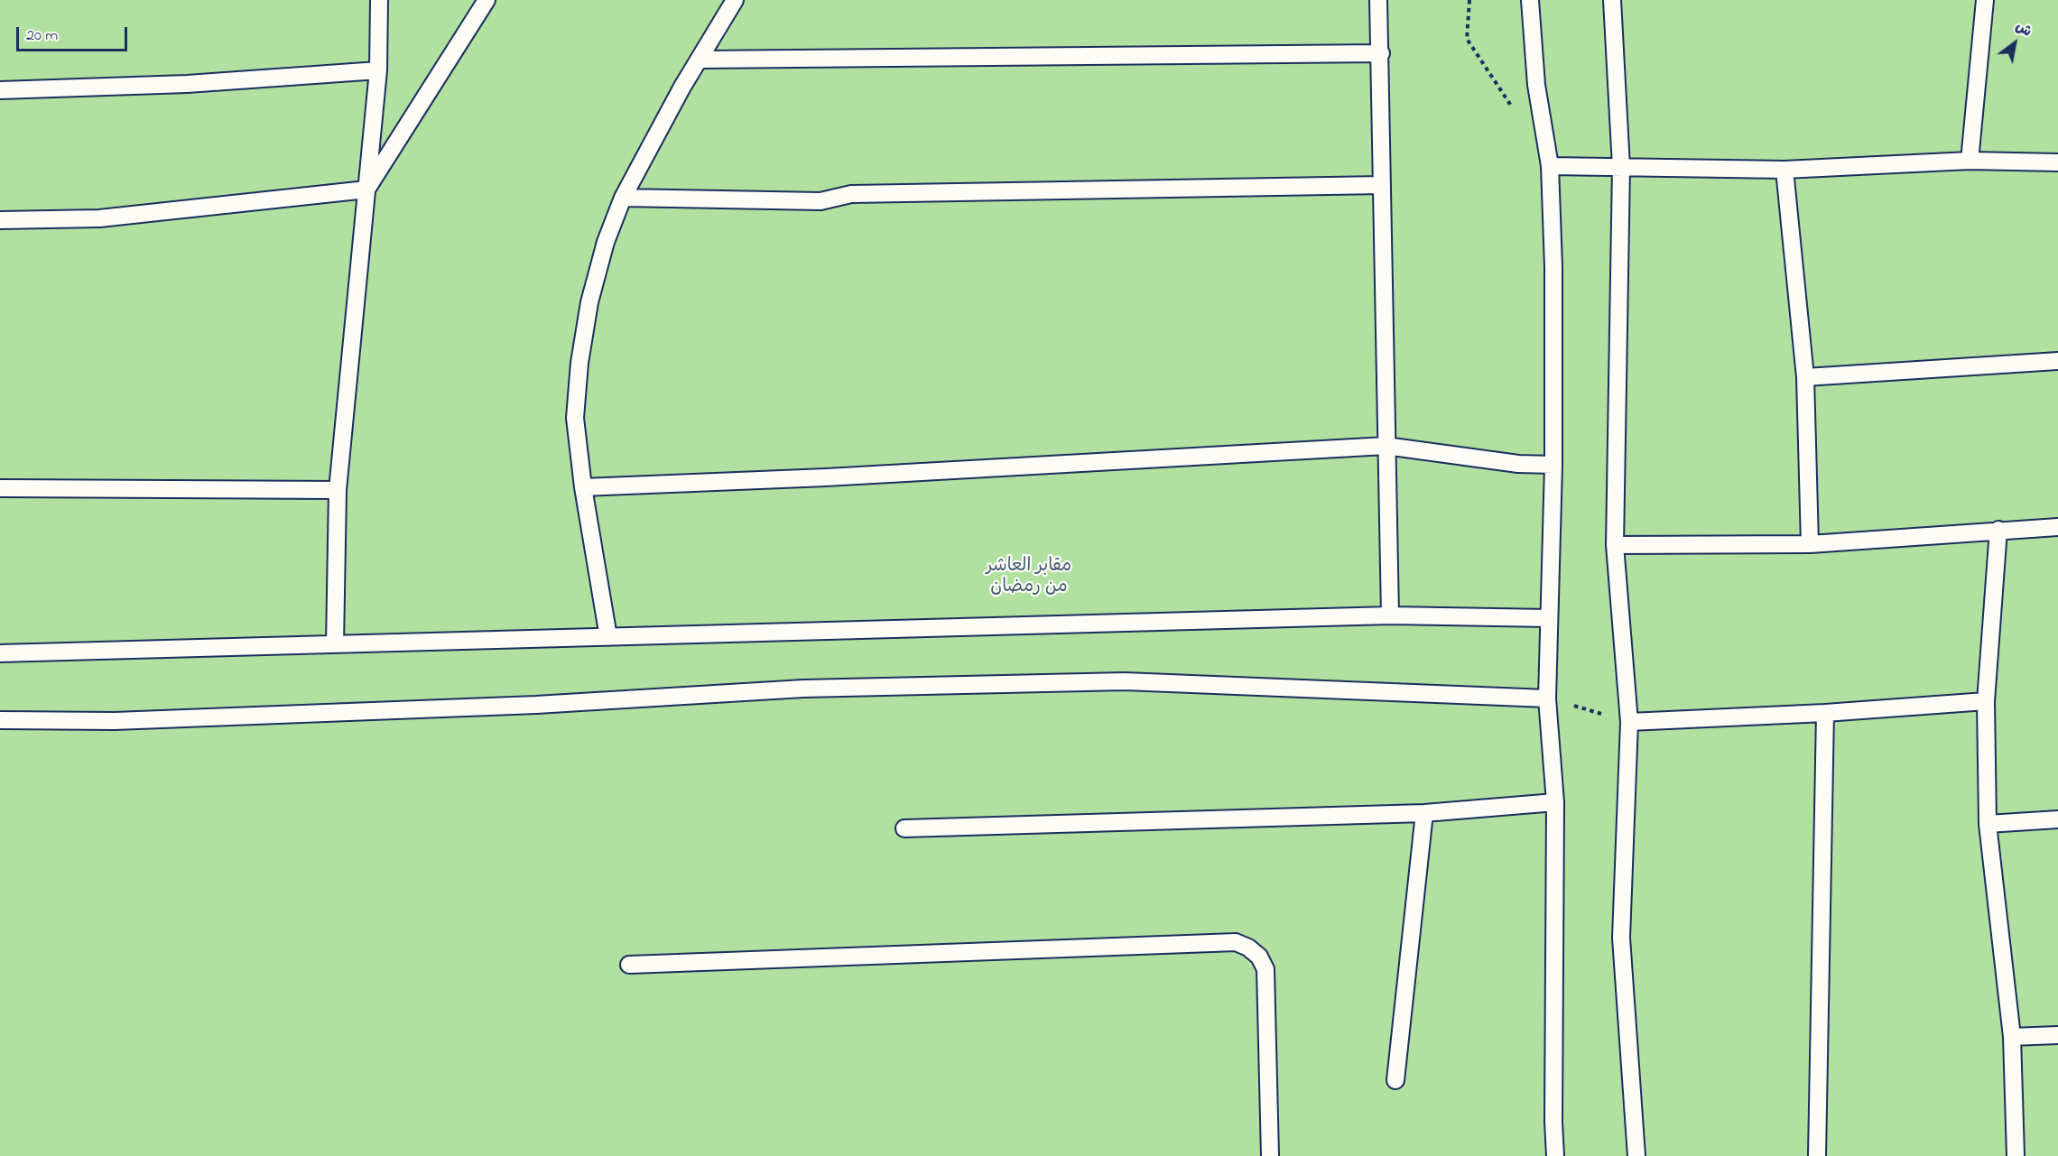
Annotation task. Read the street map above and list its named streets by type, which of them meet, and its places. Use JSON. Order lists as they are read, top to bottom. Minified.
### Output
{"parks":["مقابر العاشر من رمضان"],"scale_bar":"20 m","north":"top right"}
